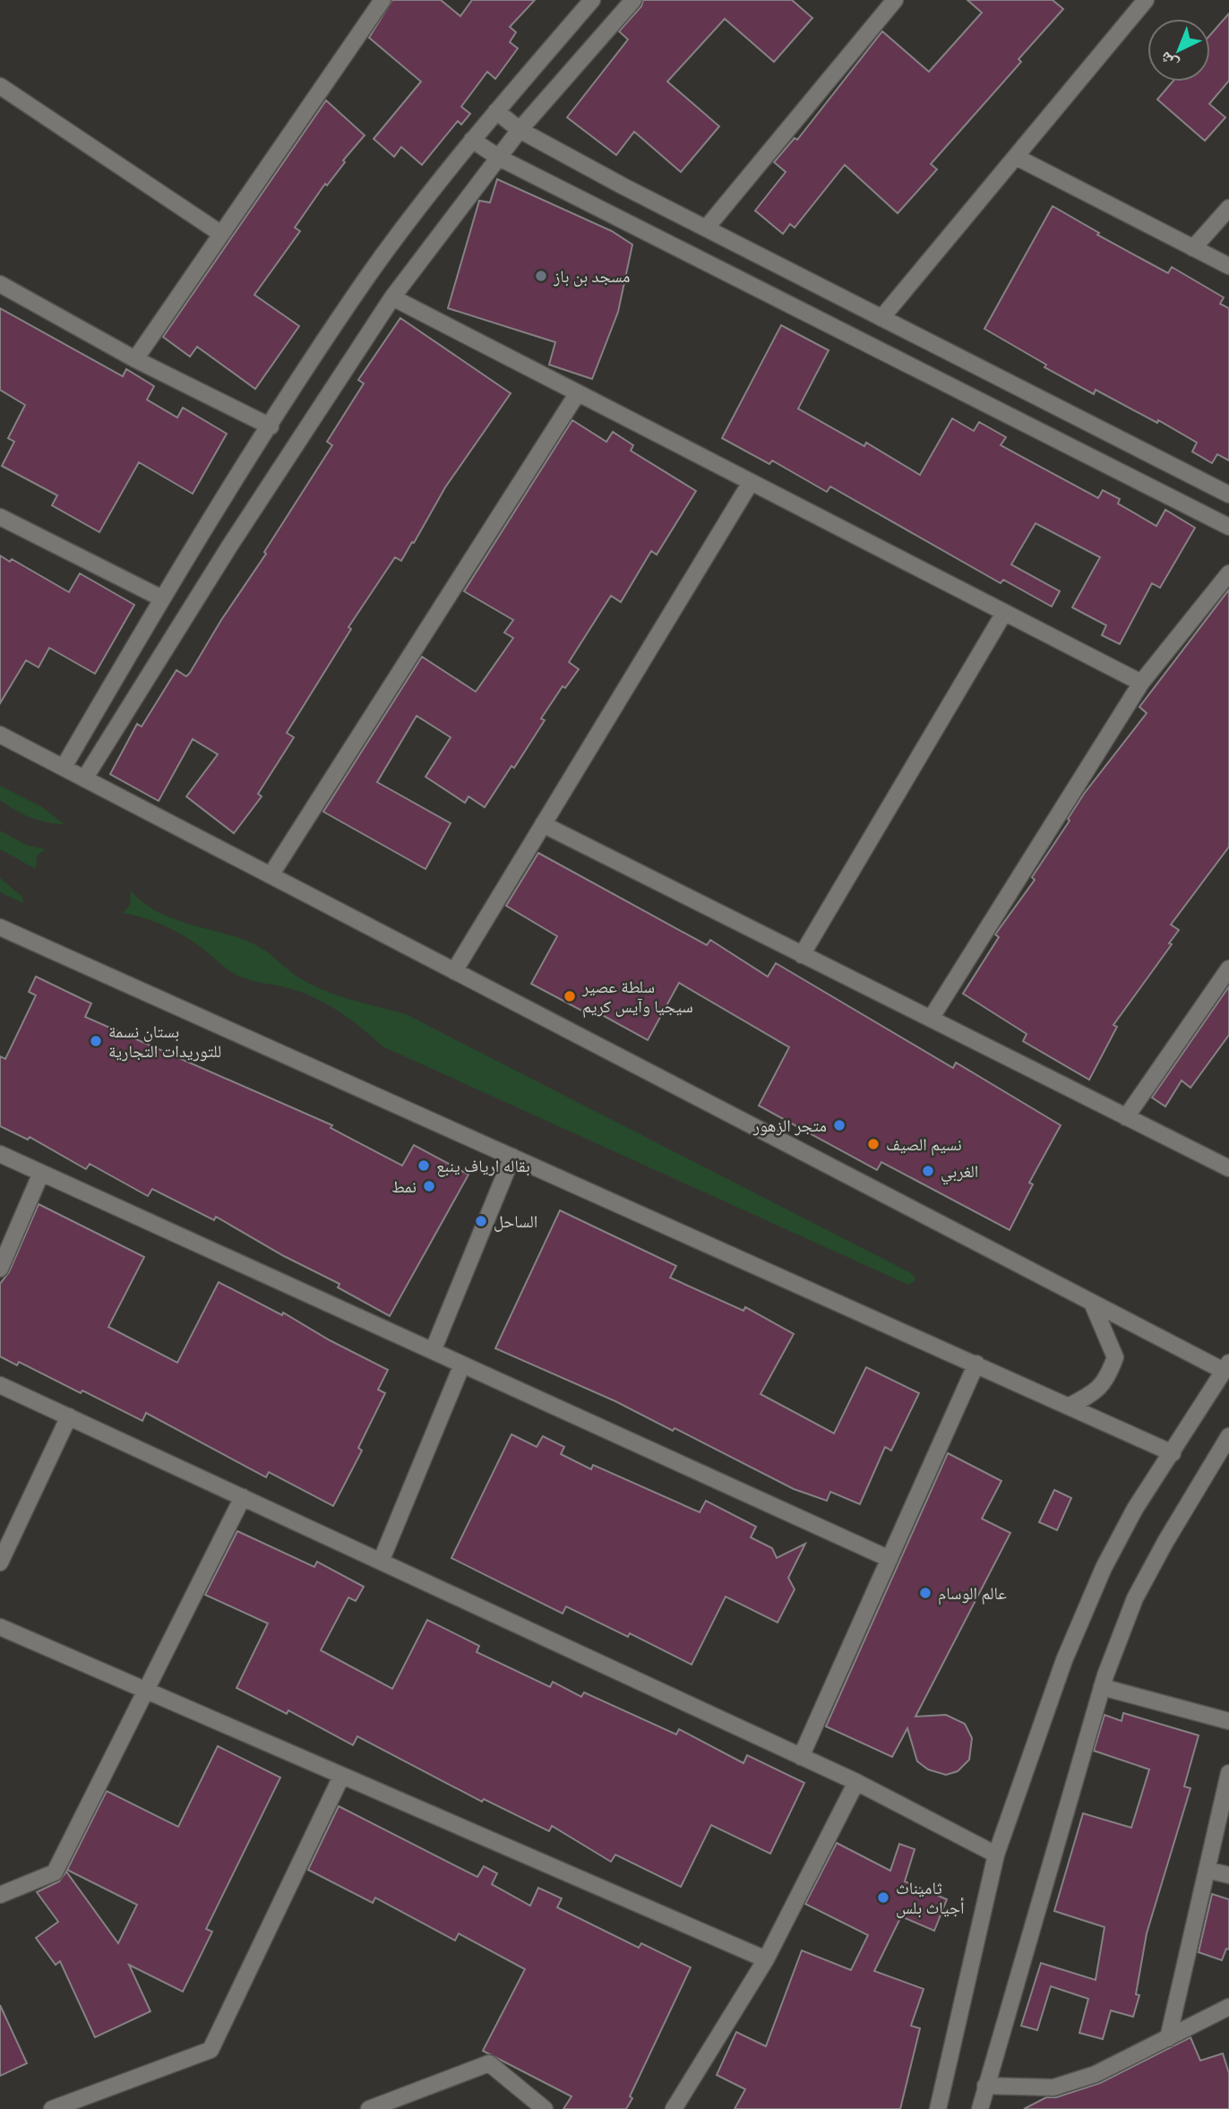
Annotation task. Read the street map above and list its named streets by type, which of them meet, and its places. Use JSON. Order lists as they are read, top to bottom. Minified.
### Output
{"places":["مسجد بن باز","سلطة عصير سيجيا وآيس كريم","بستان نسمة للتوريدات التجارية","متجر الزهور","نسيم الصيف","بقاله ارياف ينبع","الغربي","نمط","الساحل","عالم الوسام","ثاميناث أجياث بلس"],"north":"bottom left"}
